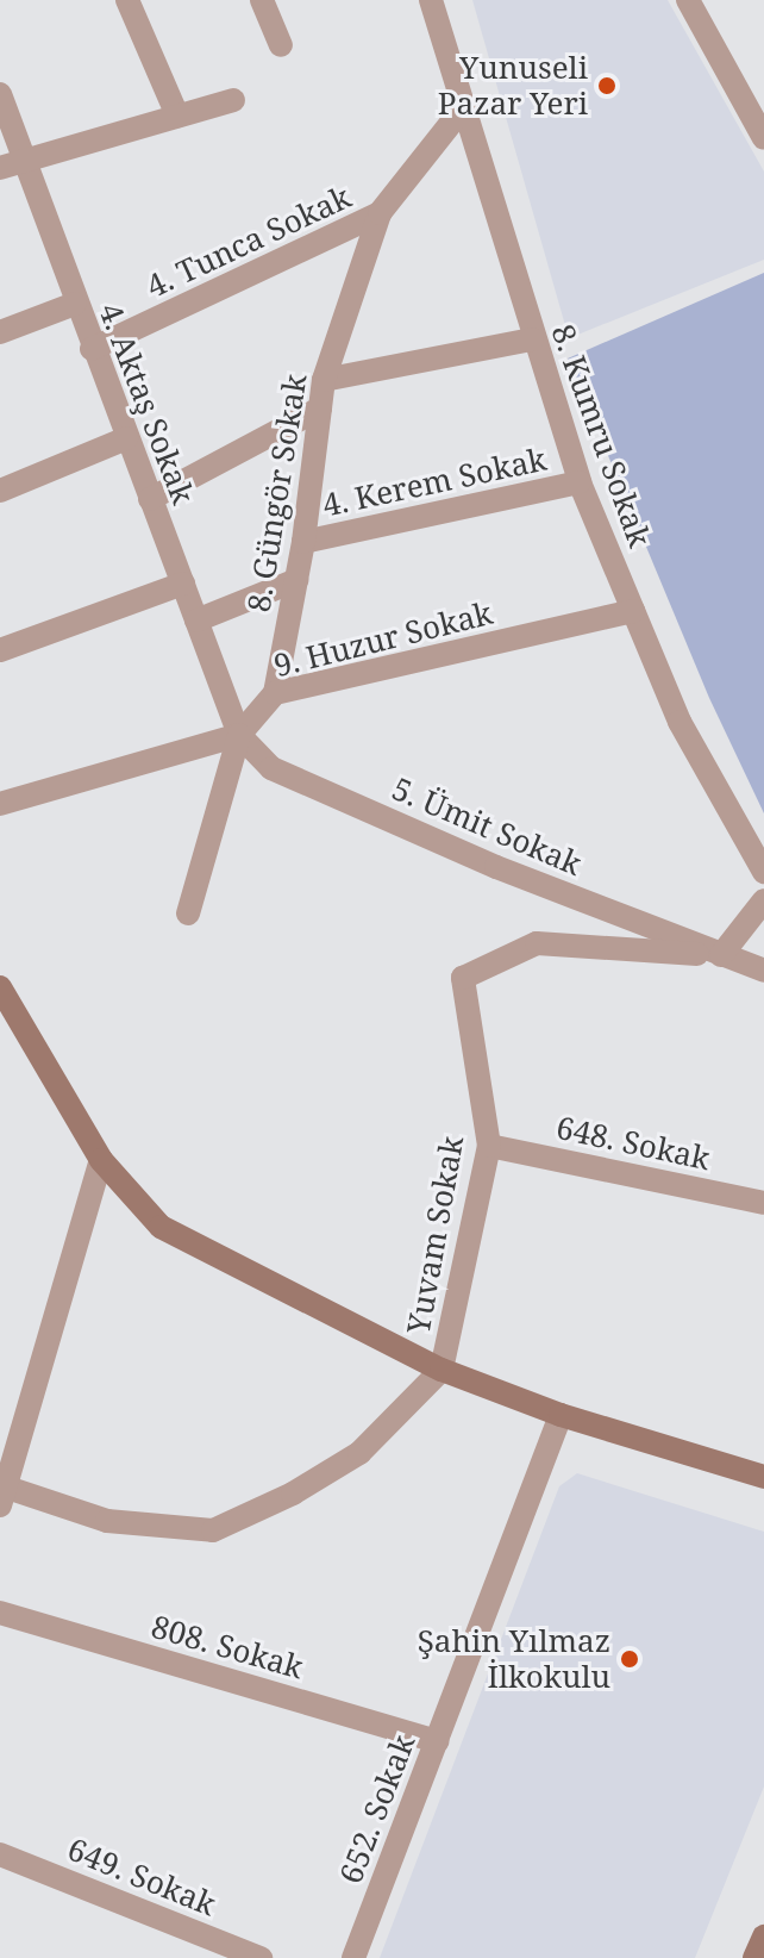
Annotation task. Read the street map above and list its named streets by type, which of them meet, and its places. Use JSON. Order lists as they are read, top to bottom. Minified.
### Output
{"streets":{"street":["4. Tunca Sokak","4. Aktaş Sokak","8. Kumru Sokak","4. Kerem Sokak","8. Güngör Sokak","9. Huzur Sokak","5. Ümit Sokak","648. Sokak","Yuvam Sokak","808. Sokak","652. Sokak","649. Sokak"]},"crossings":[["4. Tunca Sokak","4. Aktaş Sokak"],["4. Tunca Sokak","8. Güngör Sokak"],["4. Aktaş Sokak","9. Huzur Sokak"],["4. Aktaş Sokak","5. Ümit Sokak"],["8. Kumru Sokak","4. Kerem Sokak"],["8. Kumru Sokak","8. Güngör Sokak"],["8. Kumru Sokak","9. Huzur Sokak"],["4. Kerem Sokak","8. Güngör Sokak"],["8. Güngör Sokak","9. Huzur Sokak"],["9. Huzur Sokak","5. Ümit Sokak"],["5. Ümit Sokak","Yuvam Sokak"],["648. Sokak","Yuvam Sokak"],["808. Sokak","652. Sokak"]],"places":["Yunuseli Pazar Yeri","Şahin Yılmaz İlkokulu"]}
